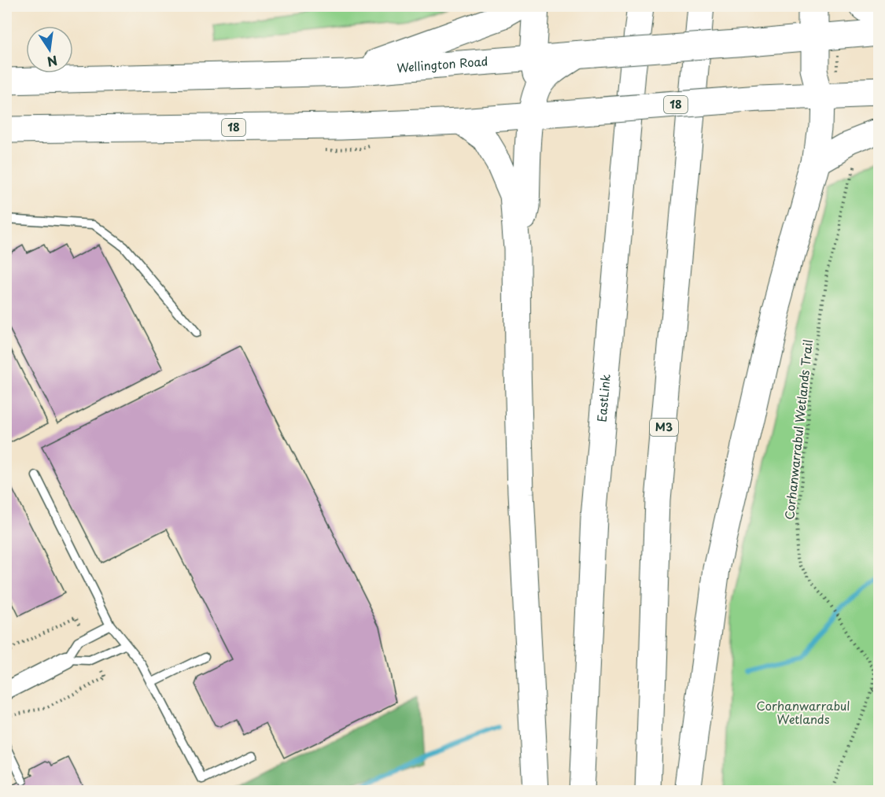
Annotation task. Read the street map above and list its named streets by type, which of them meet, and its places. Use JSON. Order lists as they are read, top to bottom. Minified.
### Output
{"streets":{"highway":["Wellington Road","18","EastLink","M3"],"path":["Corhanwarrabul Wetlands Trail"]},"parks":["Corhanwarrabul Wetlands"],"north":"bottom"}
